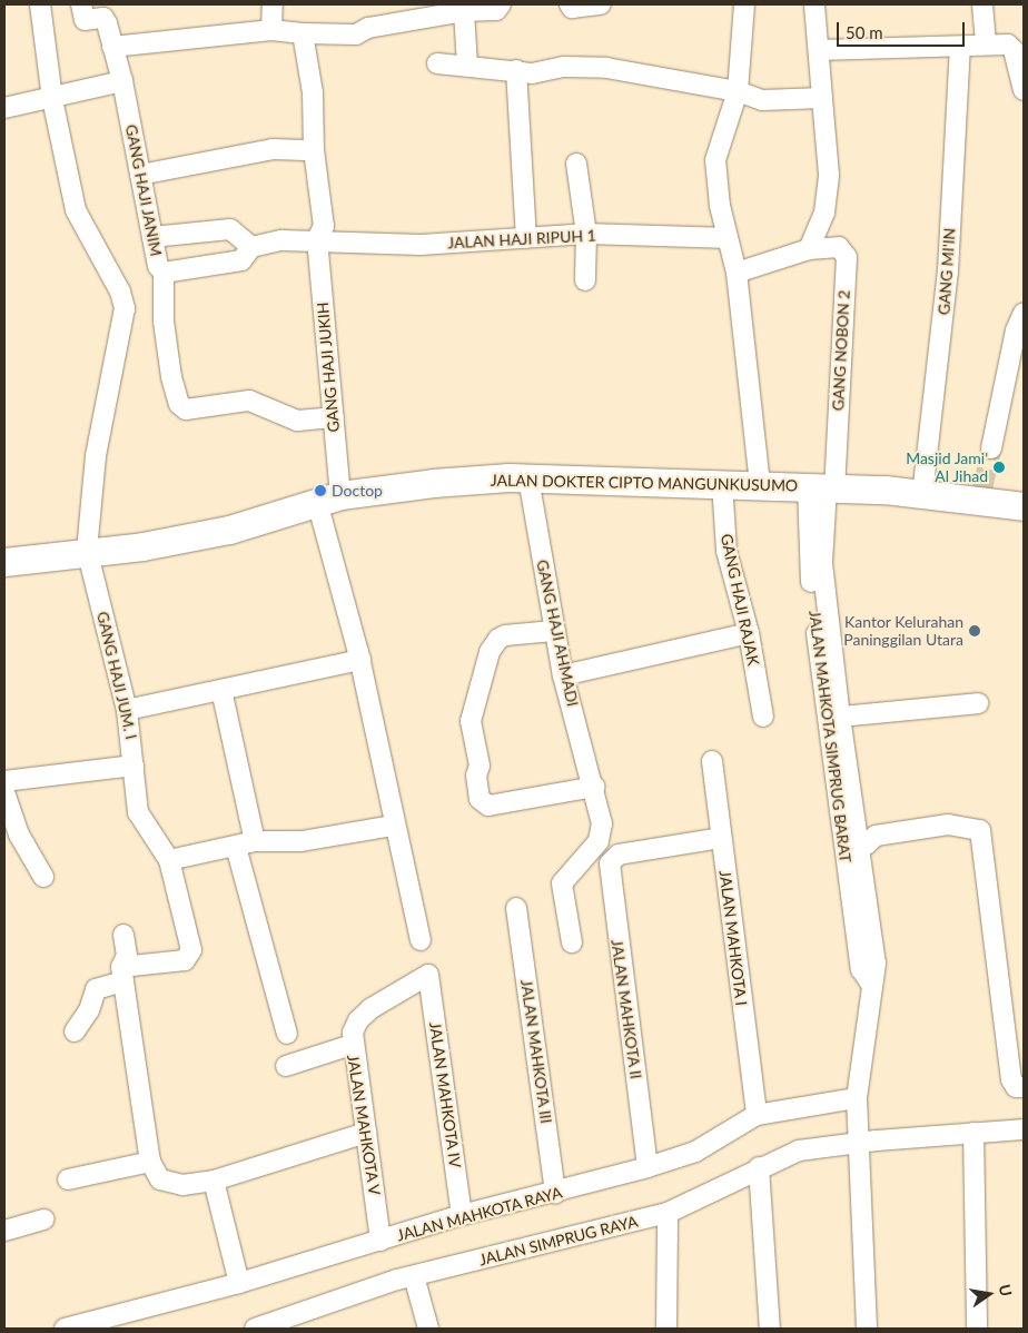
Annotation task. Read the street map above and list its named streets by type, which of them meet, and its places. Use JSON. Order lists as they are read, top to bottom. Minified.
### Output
{"streets":{"main road":["JALAN DOKTER CIPTO MANGUNKUSUMO"],"street":["GANG HAJI JANIM","JALAN HAJI RIPUH 1","GANG MI'IN","GANG NOBON 2","GANG HAJI JUKIH","GANG HAJI RAJAK","GANG HAJI AHMADI","GANG HAJI JUM. I","JALAN MAHKOTA SIMPRUG BARAT","JALAN MAHKOTA I","JALAN MAHKOTA II","JALAN MAHKOTA III","JALAN MAHKOTA IV","JALAN MAHKOTA V","JALAN MAHKOTA RAYA","JALAN SIMPRUG RAYA"]},"crossings":[["GANG HAJI JANIM","JALAN HAJI RIPUH 1"],["GANG HAJI JANIM","GANG HAJI JUKIH"],["JALAN HAJI RIPUH 1","GANG HAJI JUKIH"],["GANG MI'IN","JALAN DOKTER CIPTO MANGUNKUSUMO"],["GANG NOBON 2","JALAN DOKTER CIPTO MANGUNKUSUMO"],["GANG NOBON 2","JALAN MAHKOTA SIMPRUG BARAT"],["GANG HAJI JUKIH","JALAN DOKTER CIPTO MANGUNKUSUMO"],["JALAN DOKTER CIPTO MANGUNKUSUMO","GANG HAJI RAJAK"],["JALAN DOKTER CIPTO MANGUNKUSUMO","GANG HAJI AHMADI"],["JALAN DOKTER CIPTO MANGUNKUSUMO","GANG HAJI JUM. I"],["JALAN DOKTER CIPTO MANGUNKUSUMO","JALAN MAHKOTA SIMPRUG BARAT"],["JALAN MAHKOTA SIMPRUG BARAT","JALAN MAHKOTA RAYA"],["JALAN MAHKOTA SIMPRUG BARAT","JALAN SIMPRUG RAYA"],["JALAN MAHKOTA I","JALAN MAHKOTA II"],["JALAN MAHKOTA I","JALAN MAHKOTA RAYA"],["JALAN MAHKOTA II","JALAN MAHKOTA RAYA"],["JALAN MAHKOTA III","JALAN MAHKOTA RAYA"],["JALAN MAHKOTA IV","JALAN MAHKOTA V"],["JALAN MAHKOTA IV","JALAN MAHKOTA RAYA"],["JALAN MAHKOTA V","JALAN MAHKOTA RAYA"],["JALAN MAHKOTA RAYA","JALAN SIMPRUG RAYA"]],"places":["Masjid Jami' Al Jihad","Doctop","Kantor Kelurahan Paninggilan Utara"],"scale_bar":"50 m","north":"right"}
